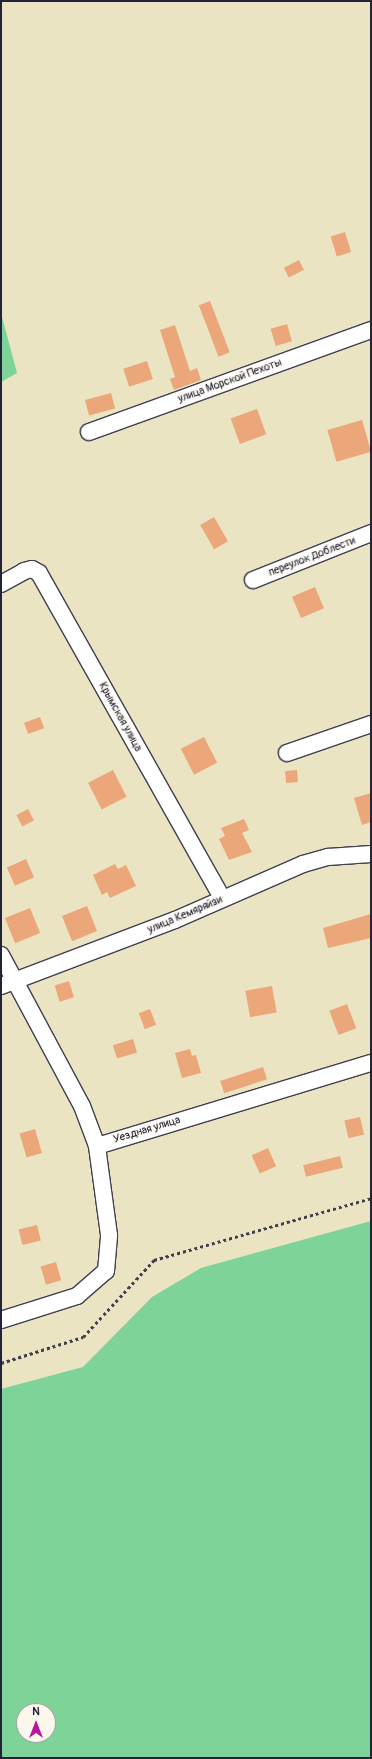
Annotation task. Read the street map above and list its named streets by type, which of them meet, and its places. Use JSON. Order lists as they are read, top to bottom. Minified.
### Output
{"streets":{"street":["улица Морской Пехоты","переулок Доблести","Крымская улица","улица Кемяряйзи","Уездная улица"]},"crossings":[["Крымская улица","улица Кемяряйзи"]],"north":"top"}
